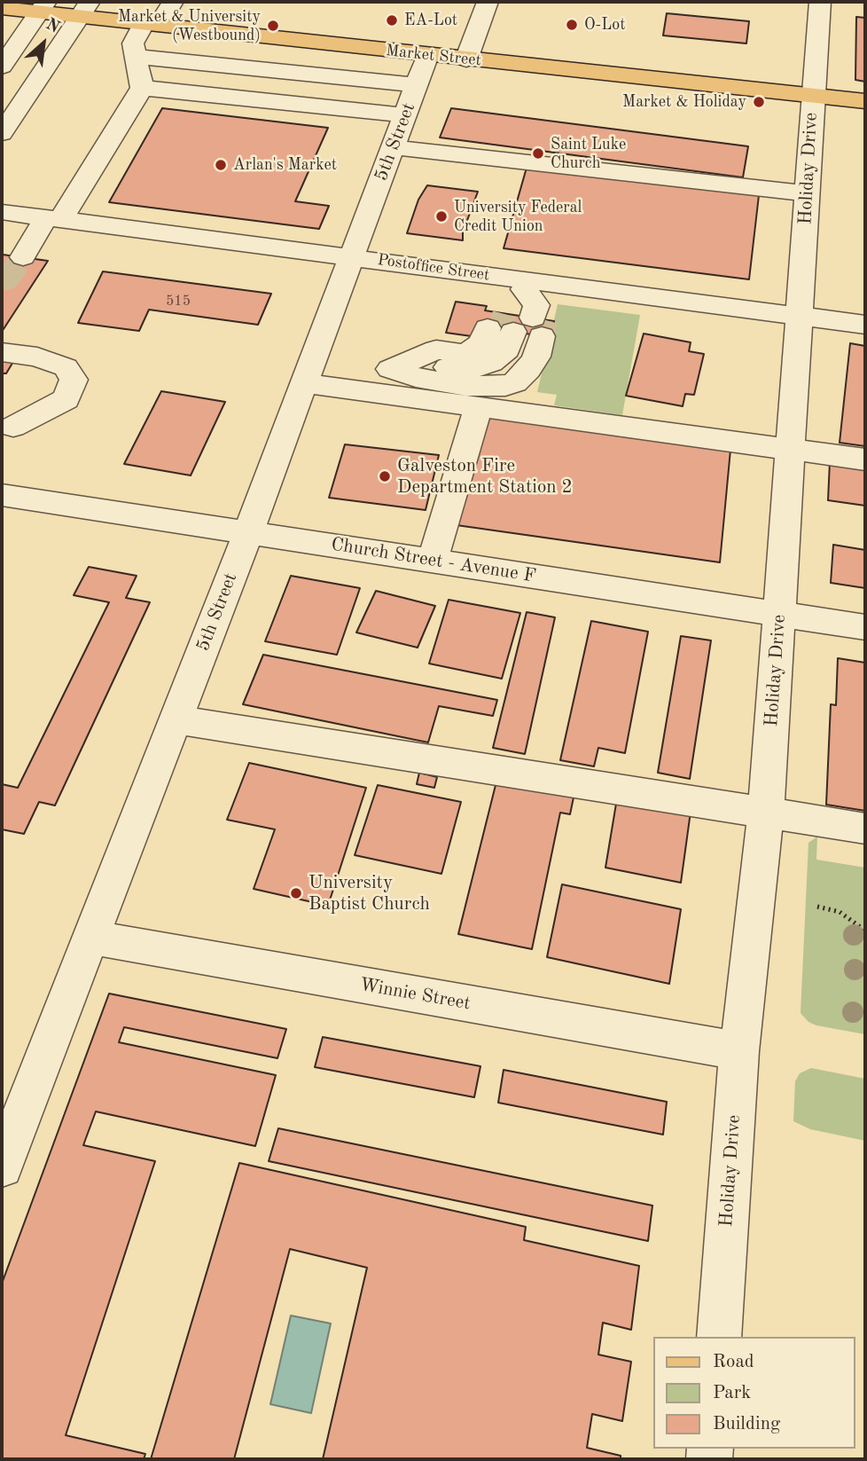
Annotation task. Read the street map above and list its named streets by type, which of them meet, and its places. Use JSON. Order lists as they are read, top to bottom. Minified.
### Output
{"streets":{"main road":["Market Street"],"street":["5th Street","Holiday Drive","Postoffice Street","Church Street - Avenue F","Winnie Street"]},"crossings":[["Market Street","5th Street"],["Market Street","Holiday Drive"],["5th Street","Postoffice Street"],["5th Street","Church Street - Avenue F"],["5th Street","Winnie Street"],["Holiday Drive","Postoffice Street"],["Holiday Drive","Church Street - Avenue F"],["Holiday Drive","Winnie Street"]],"places":["EA-Lot","O-Lot","Market & University (Westbound)","Market & Holiday","Saint Luke Church","Arlan's Market","University Federal Credit Union","Galveston Fire Department Station 2","University Baptist Church"],"house_numbers":["515"],"legend":["Road","Park","Building"],"north":"top right"}
